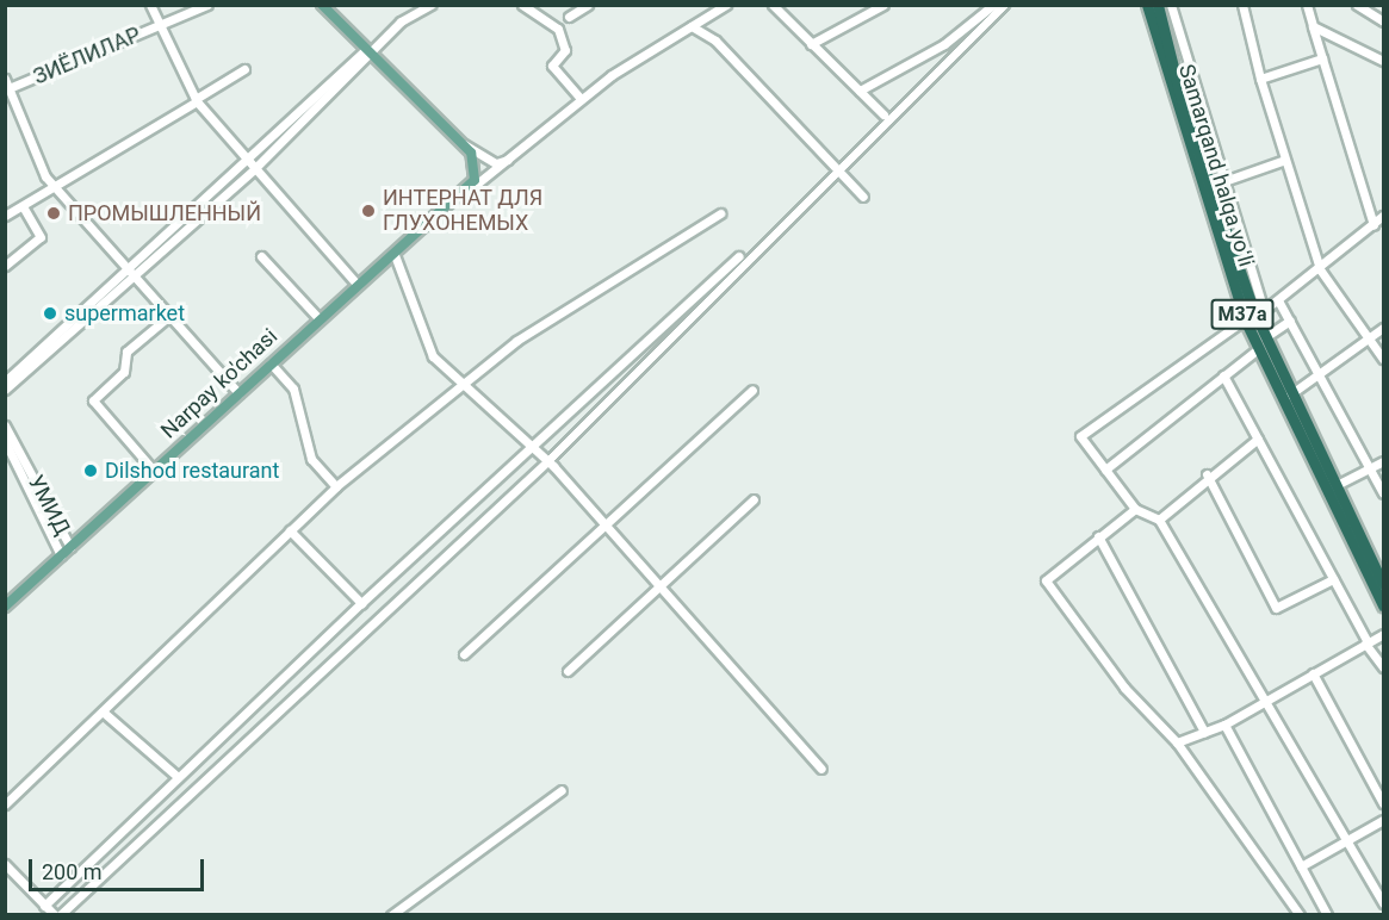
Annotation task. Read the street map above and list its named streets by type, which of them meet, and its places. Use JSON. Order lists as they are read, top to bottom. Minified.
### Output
{"streets":{"highway":["Samarqand halqa yoʻli","M37a"],"main road":["Narpay ko'chasi"],"street":["ЗИЁЛИЛАР","УМИД"]},"crossings":[["Narpay ko'chasi","УМИД"]],"places":["ИНТЕРНАТ ДЛЯ ГЛУХОНЕМЫХ","ПРОМЫШЛЕННЫЙ","supermarket","Dilshod restaurant"],"scale_bar":"200 m"}
